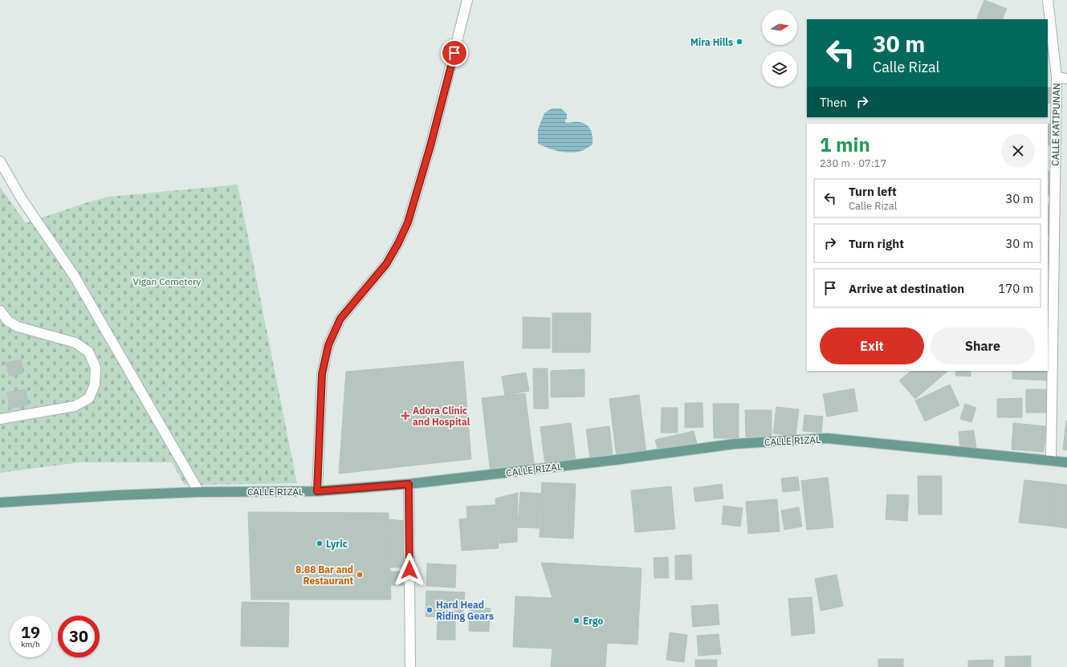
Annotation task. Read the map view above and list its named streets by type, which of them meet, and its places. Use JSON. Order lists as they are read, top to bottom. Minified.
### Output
{"streets":{"main road":["CALLE RIZAL"],"street":["CALLE KATIPUNAN"]},"crossings":[["CALLE KATIPUNAN","CALLE RIZAL"]],"parks":["Vigan Cemetery"],"places":{"other":["Mira Hills","Lyric","8.88 Bar and Restaurant","Hard Head Riding Gears","Ergo"],"health":["Adora Clinic and Hospital"]},"north":"right","page":{"turn":["30 m","Calle Rizal"],"then":"Then","heading":["1 min","230 m · 07:17"],"list":[{"name":"Turn left","note":"Calle Rizal","value":"30 m"},{"name":"Turn right","value":"30 m"},{"name":"Arrive at destination","value":"170 m"}],"buttons":["Exit","Share"],"speed":"19 km/h","limit":"30"}}
